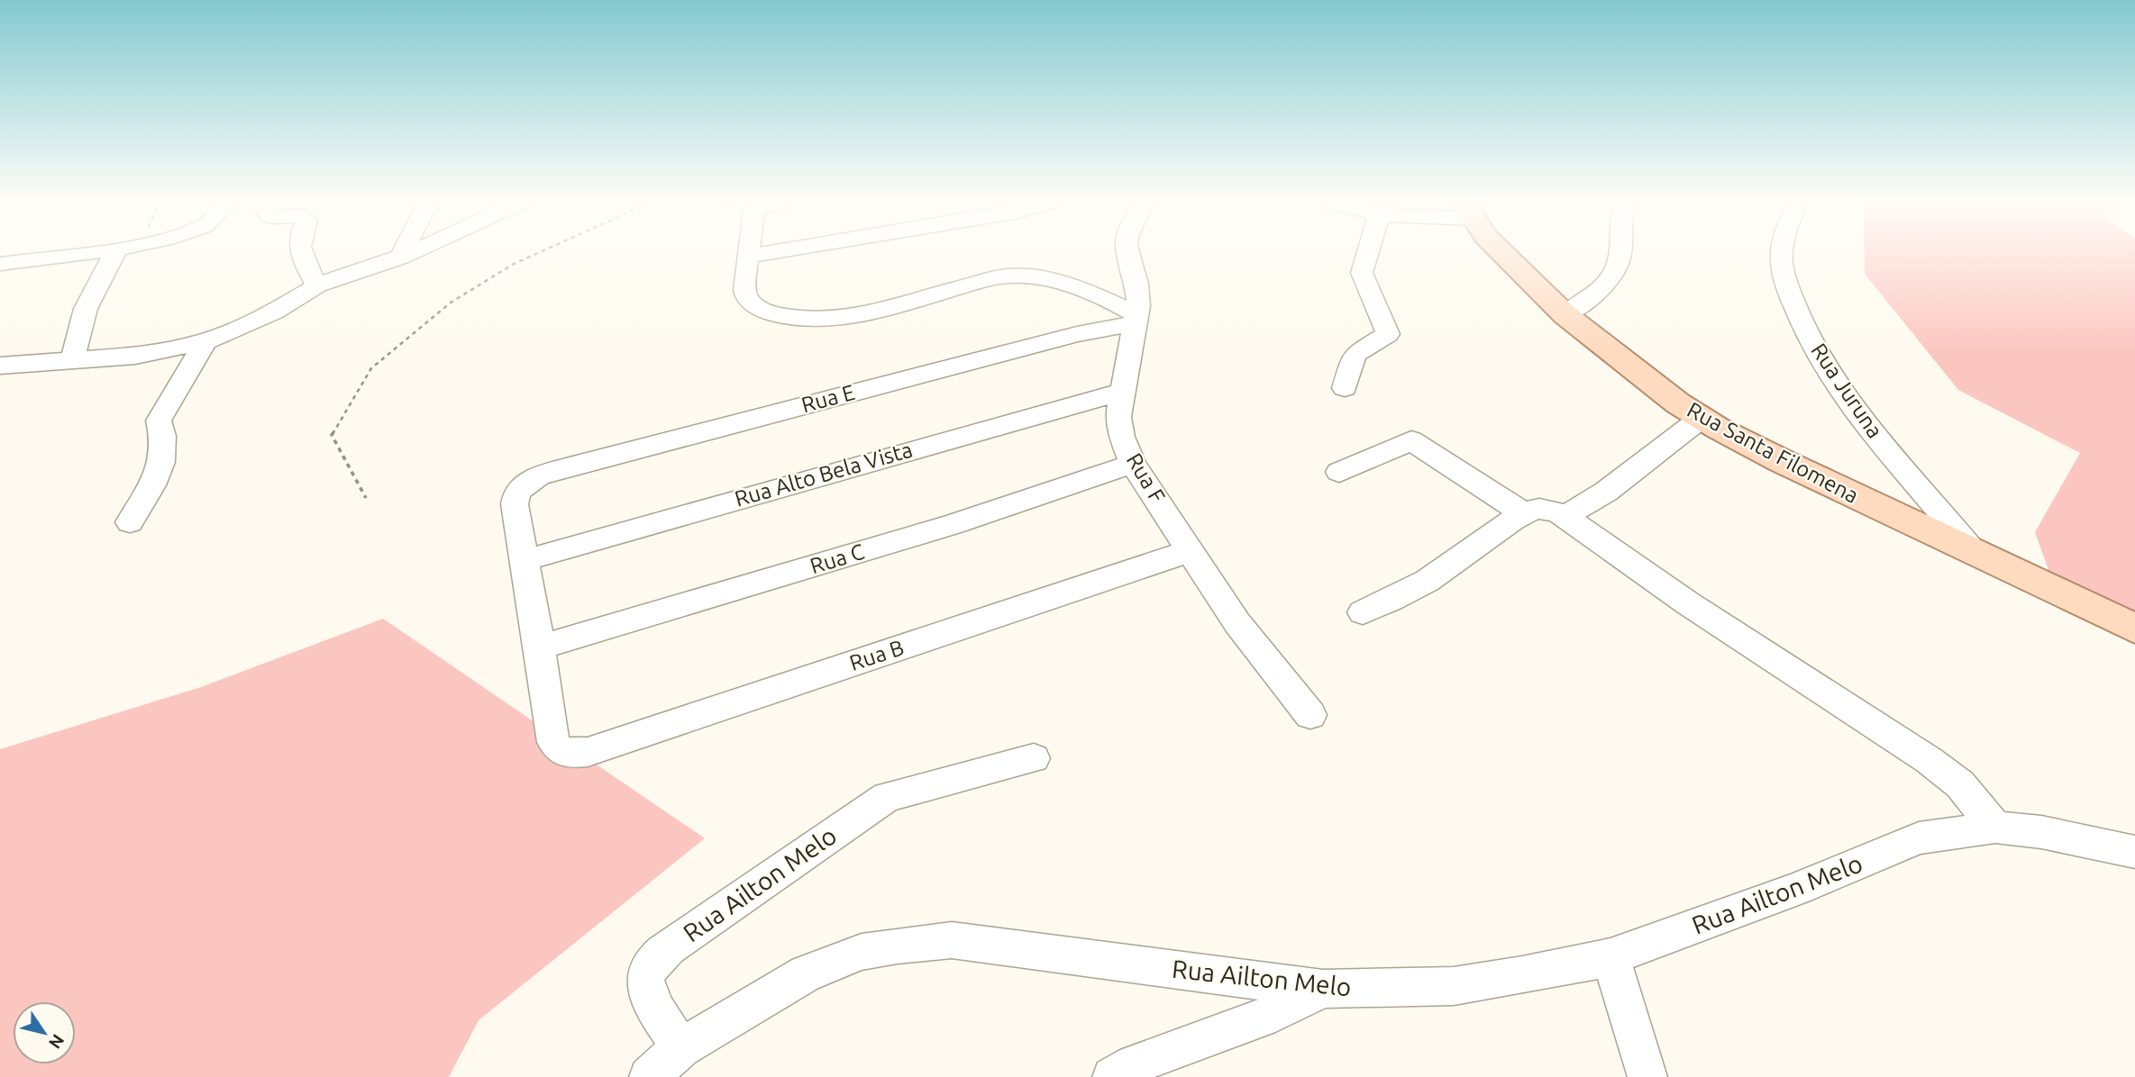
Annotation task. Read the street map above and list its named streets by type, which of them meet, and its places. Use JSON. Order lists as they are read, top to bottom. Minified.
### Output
{"streets":{"main road":["Rua Santa Filomena"],"street":["Rua Juruna","Rua E","Rua Alto Bela Vista","Rua F","Rua C","Rua B","Rua Ailton Melo"]},"crossings":[["Rua Juruna","Rua Santa Filomena"],["Rua E","Rua Alto Bela Vista"],["Rua E","Rua F"],["Rua Alto Bela Vista","Rua F"],["Rua F","Rua C"],["Rua F","Rua B"],["Rua C","Rua B"]],"north":"bottom right"}
